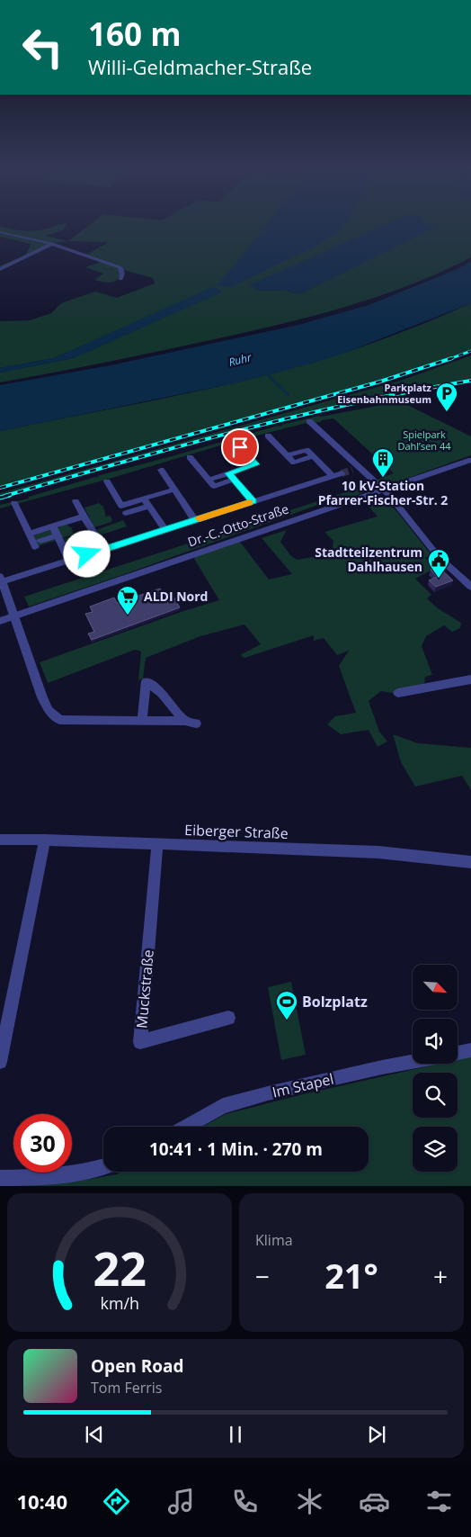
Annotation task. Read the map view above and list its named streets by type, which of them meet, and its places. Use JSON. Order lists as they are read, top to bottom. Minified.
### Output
{"streets":{"street":["Dr.-C.-Otto-Straße","Eiberger Straße","Muckstraße","Im Stapel"]},"crossings":[["Eiberger Straße","Muckstraße"]],"water":["Ruhr"],"parks":["Spielpark Dahl’sen 44"],"places":{"parking":["Parkplatz Eisenbahnmuseum"],"building":["10 kV-Station Pfarrer-Fischer-Str. 2"],"public building":["Stadtteilzentrum Dahlhausen"],"supermarket":["ALDI Nord"],"sports":["Bolzplatz"]},"north":"bottom right","page":{"turn":["160 m","Willi-Geldmacher-Straße"],"limit":"30","trip":"10:41 · 1 Min. · 270 m","tile":"Klima","heat":["−","21°","+"],"song":["Open Road","Tom Ferris"],"tabs":"10:40","gauge":["22","km/h"]}}
